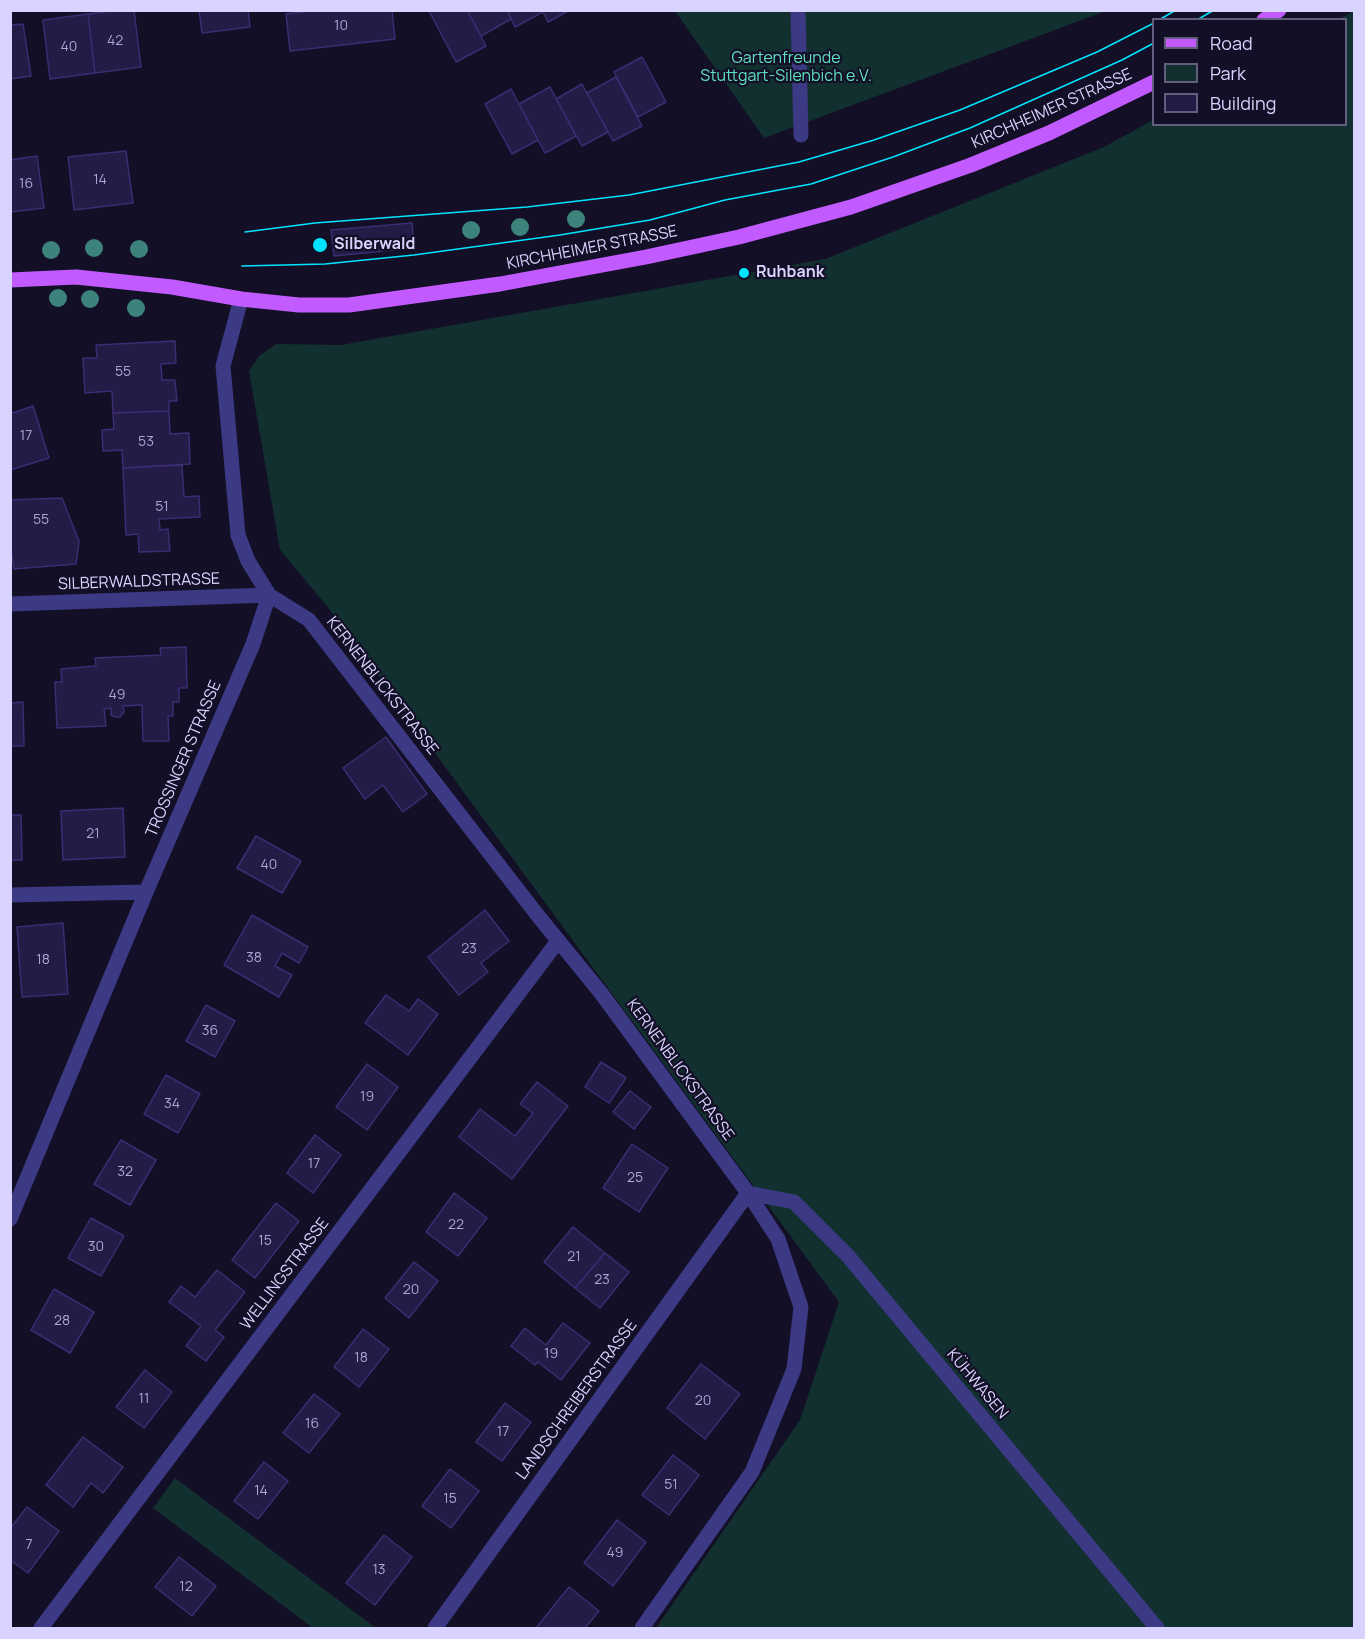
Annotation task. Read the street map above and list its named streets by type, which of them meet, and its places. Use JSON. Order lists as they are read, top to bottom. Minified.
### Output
{"streets":{"main road":["KIRCHHEIMER STRASSE"],"street":["SILBERWALDSTRASSE","KERNENBLICKSTRASSE","TROSSINGER STRASSE","WELLINGSTRASSE","KÜHWASEN","LANDSCHREIBERSTRASSE"]},"crossings":[["SILBERWALDSTRASSE","KERNENBLICKSTRASSE"],["SILBERWALDSTRASSE","TROSSINGER STRASSE"],["KERNENBLICKSTRASSE","TROSSINGER STRASSE"],["KERNENBLICKSTRASSE","WELLINGSTRASSE"],["KERNENBLICKSTRASSE","KÜHWASEN"],["KERNENBLICKSTRASSE","LANDSCHREIBERSTRASSE"],["KÜHWASEN","LANDSCHREIBERSTRASSE"]],"parks":["Gartenfreunde Stuttgart-Silenbich e.V."],"places":["Silberwald","Ruhbank"],"house_numbers":["10","42","40","14","16","55","17","53","51","55","49","21","40","23","38","18","36","19","34","17","32","25","22","15","30","21","23","20","28","19","18","11","20","16","17","51","14","15","7","49","13","12"],"legend":["Road","Park","Building"]}
